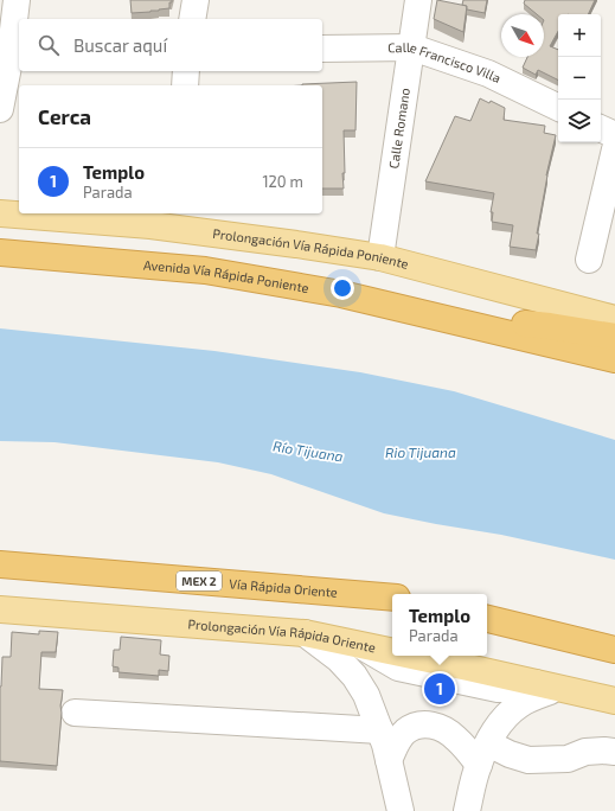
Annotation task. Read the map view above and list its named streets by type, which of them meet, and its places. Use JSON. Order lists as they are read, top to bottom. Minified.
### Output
{"streets":{"highway":["Avenida Vía Rápida Poniente","MEX 2","Vía Rápida Oriente"],"main road":["Prolongación Vía Rápida Poniente","Prolongación Vía Rápida Oriente"],"street":["Calle Francisco Villa","Calle Romano"]},"crossings":[["Calle Francisco Villa","Calle Romano"],["Calle Romano","Prolongación Vía Rápida Poniente"]],"water":["Río Tijuana","Rio Tijuana"],"north":"bottom right","page":{"map_buttons":["+","−"],"search":"Buscar aquí","heading":"Cerca","list":[{"mark":"1","name":"Templo","note":"Parada","value":"120 m"}],"popup":["Templo","Parada"],"pins":"1"}}
